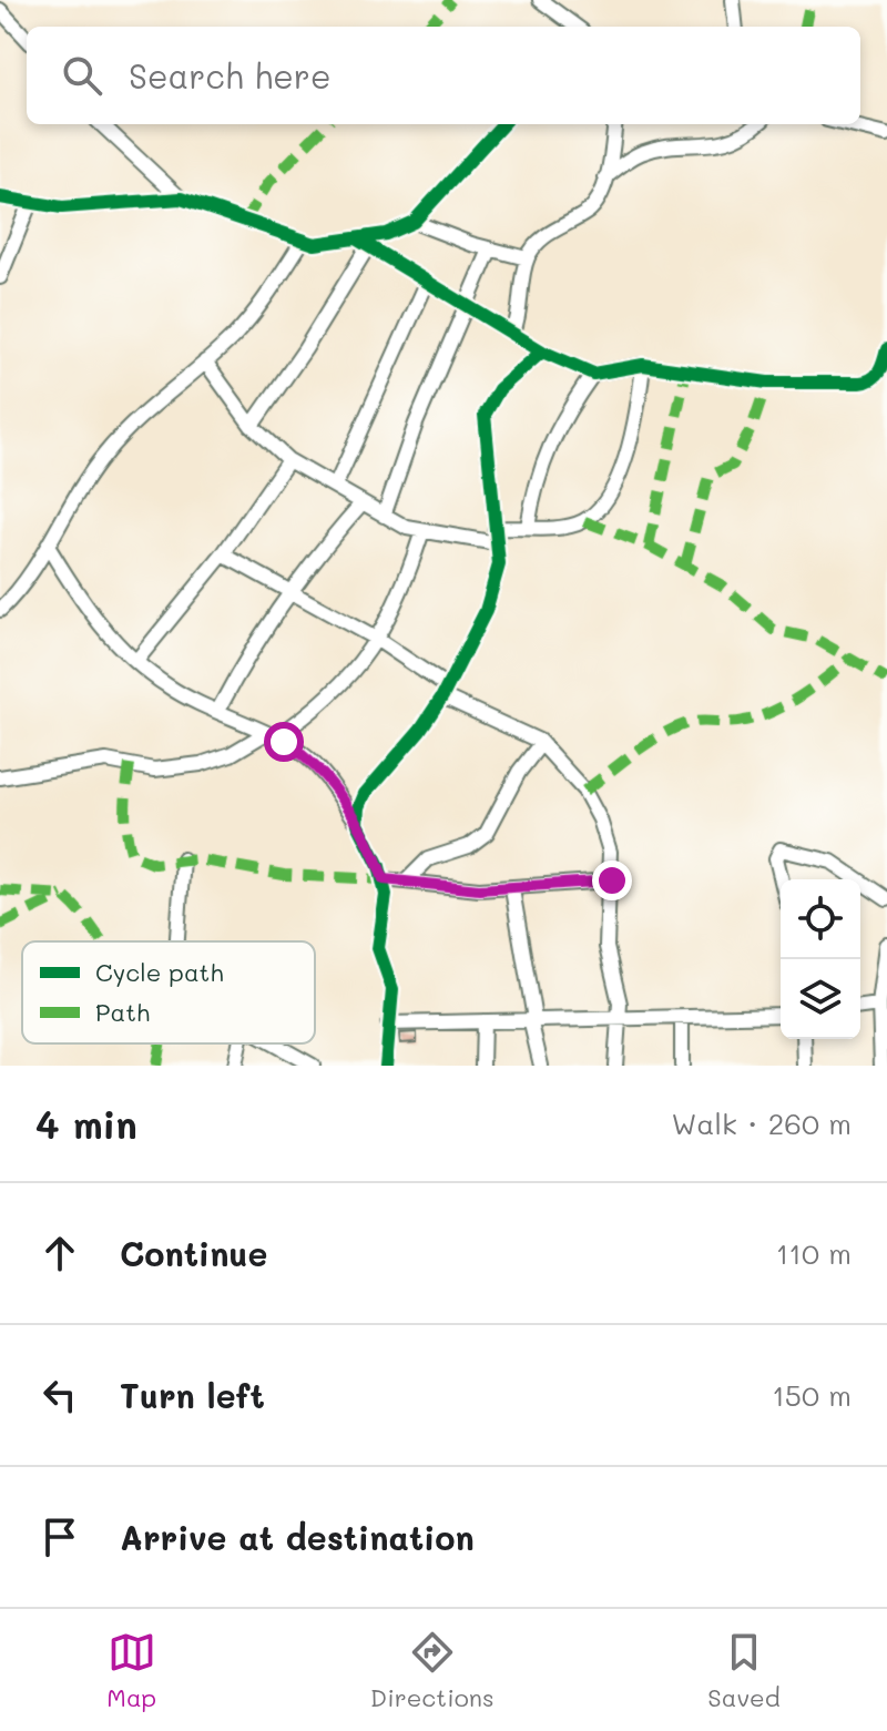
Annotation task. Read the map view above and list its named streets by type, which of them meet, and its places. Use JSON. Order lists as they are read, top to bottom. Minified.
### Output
{"legend":["Cycle path","Path"],"page":{"search":"Search here","heading":["4 min","Walk · 260 m"],"list":[["Continue","110 m"],["Turn left","150 m"],"Arrive at destination"],"nav":["Map","Directions","Saved"]}}
